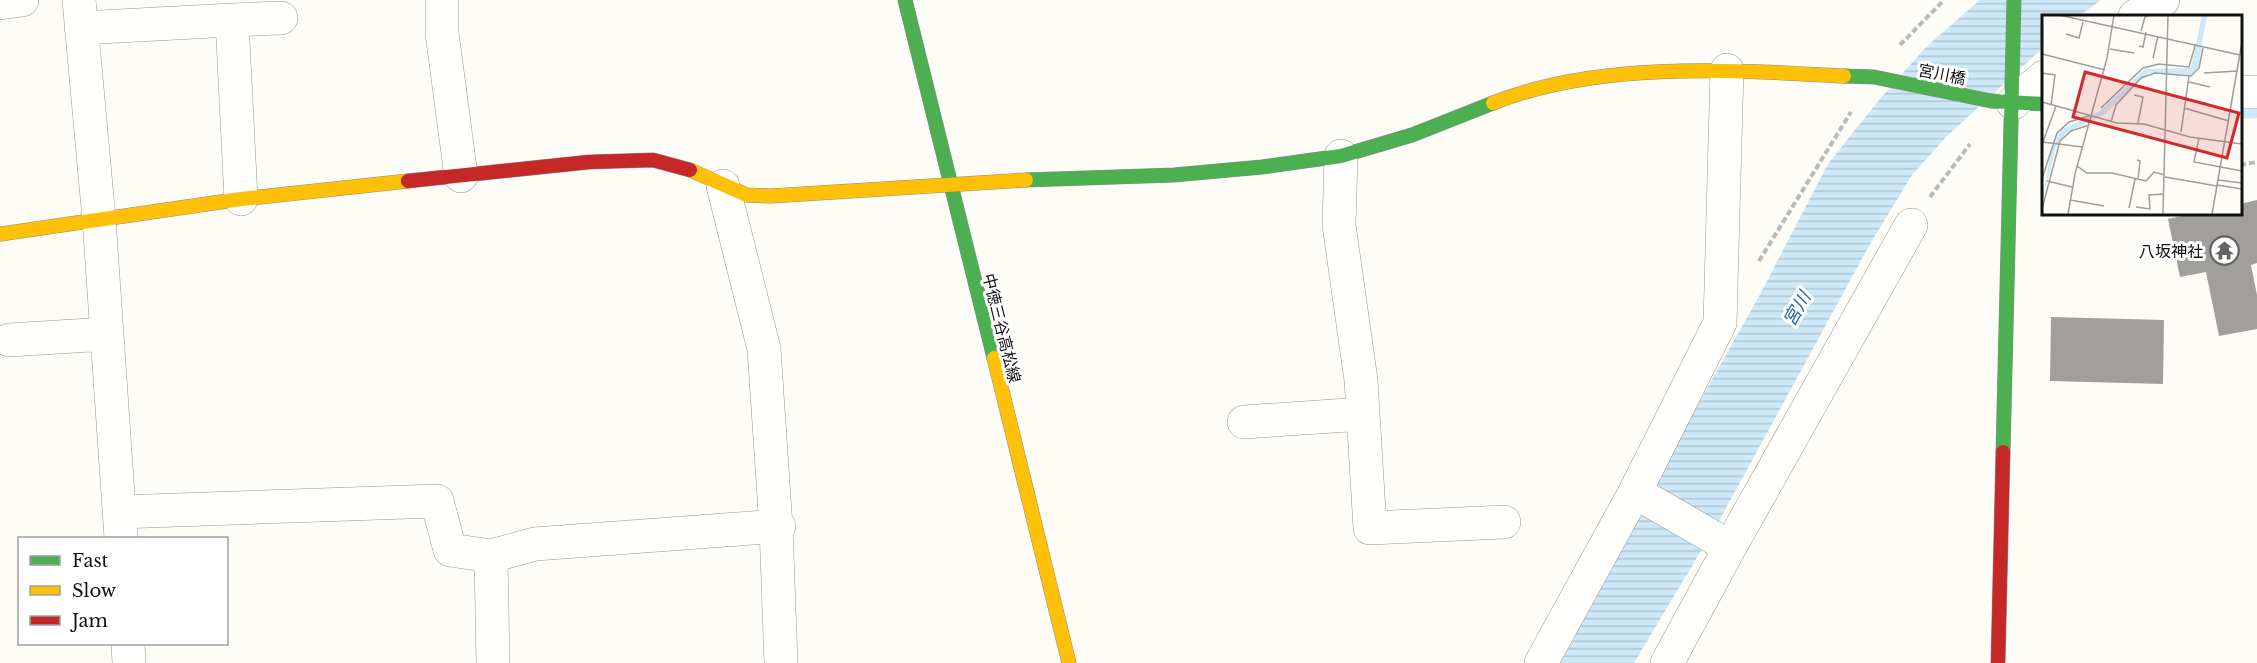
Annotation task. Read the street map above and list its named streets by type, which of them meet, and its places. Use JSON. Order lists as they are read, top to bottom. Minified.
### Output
{"streets":{"street":["宮川橋","中徳三谷高松線"]},"crossings":[["宮川橋","中徳三谷高松線"]],"water":["宮川"],"places":{"temple":["八坂神社"]},"legend":["Fast","Slow","Jam"]}
